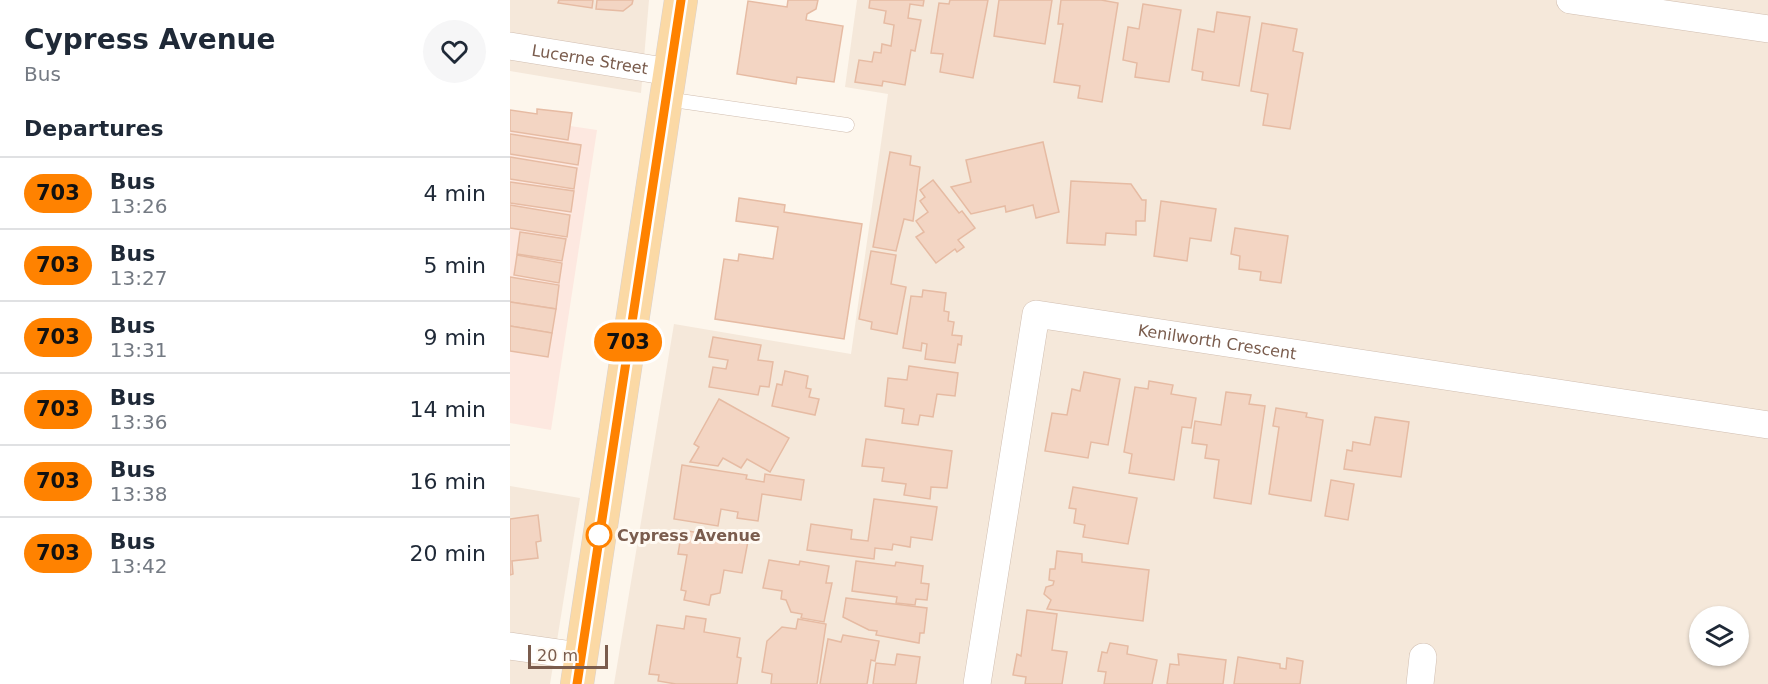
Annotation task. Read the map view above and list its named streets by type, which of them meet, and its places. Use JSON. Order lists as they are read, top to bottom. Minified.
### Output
{"streets":{"street":["Lucerne Street","Kenilworth Crescent"]},"places":["Cypress Avenue"],"lines":["bus line 703"],"scale_bar":"20 m","page":{"heading":[["Cypress Avenue","Bus"],"Departures"],"on_map":"703","list":[{"mark":"703","name":"Bus","note":"13:26","value":"4 min"},{"mark":"703","name":"Bus","note":"13:27","value":"5 min"},{"mark":"703","name":"Bus","note":"13:31","value":"9 min"},{"mark":"703","name":"Bus","note":"13:36","value":"14 min"},{"mark":"703","name":"Bus","note":"13:38","value":"16 min"},{"mark":"703","name":"Bus","note":"13:42","value":"20 min"}],"scale":"20 m"}}
